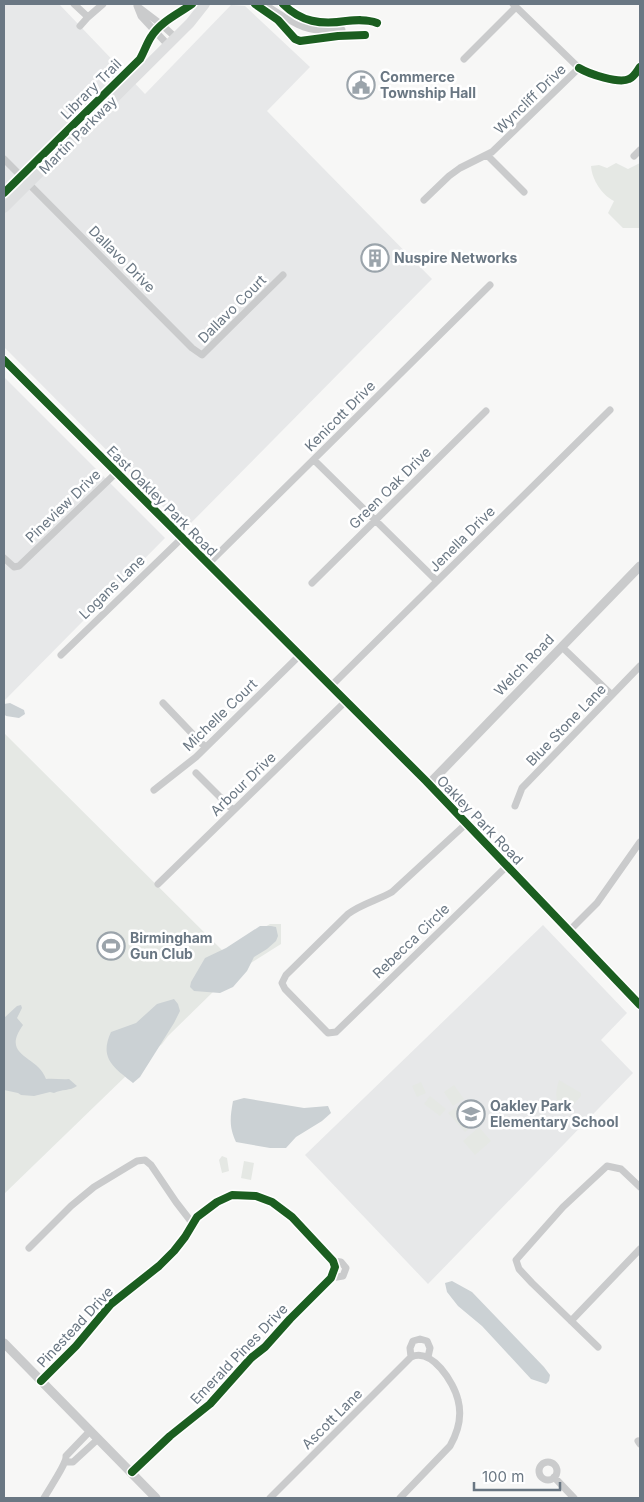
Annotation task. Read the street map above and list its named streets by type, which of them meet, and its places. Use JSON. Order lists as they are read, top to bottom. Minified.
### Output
{"streets":{"main road":["Martin Parkway"],"street":["Wyncliff Drive","Dallavo Drive","Dallavo Court","Kenicott Drive","Green Oak Drive","East Oakley Park Road","Pineview Drive","Jenella Drive","Logans Lane","Welch Road","Michelle Court","Blue Stone Lane","Arbour Drive","Oakley Park Road","Rebecca Circle","Pinestead Drive","Emerald Pines Drive","Ascott Lane"],"cycle path":["Library Trail"]},"crossings":[["Martin Parkway","Dallavo Drive"],["Dallavo Drive","Dallavo Court"],["Kenicott Drive","East Oakley Park Road"],["East Oakley Park Road","Pineview Drive"],["East Oakley Park Road","Logans Lane"],["East Oakley Park Road","Michelle Court"],["East Oakley Park Road","Oakley Park Road"],["Jenella Drive","Oakley Park Road"],["Welch Road","Oakley Park Road"],["Michelle Court","Oakley Park Road"],["Arbour Drive","Oakley Park Road"],["Oakley Park Road","Rebecca Circle"],["Pinestead Drive","Emerald Pines Drive"]],"places":{"public building":["Commerce Township Hall"],"building":["Nuspire Networks"],"sports":["Birmingham Gun Club"],"school or university":["Oakley Park Elementary School"]},"scale_bar":"100 m"}
